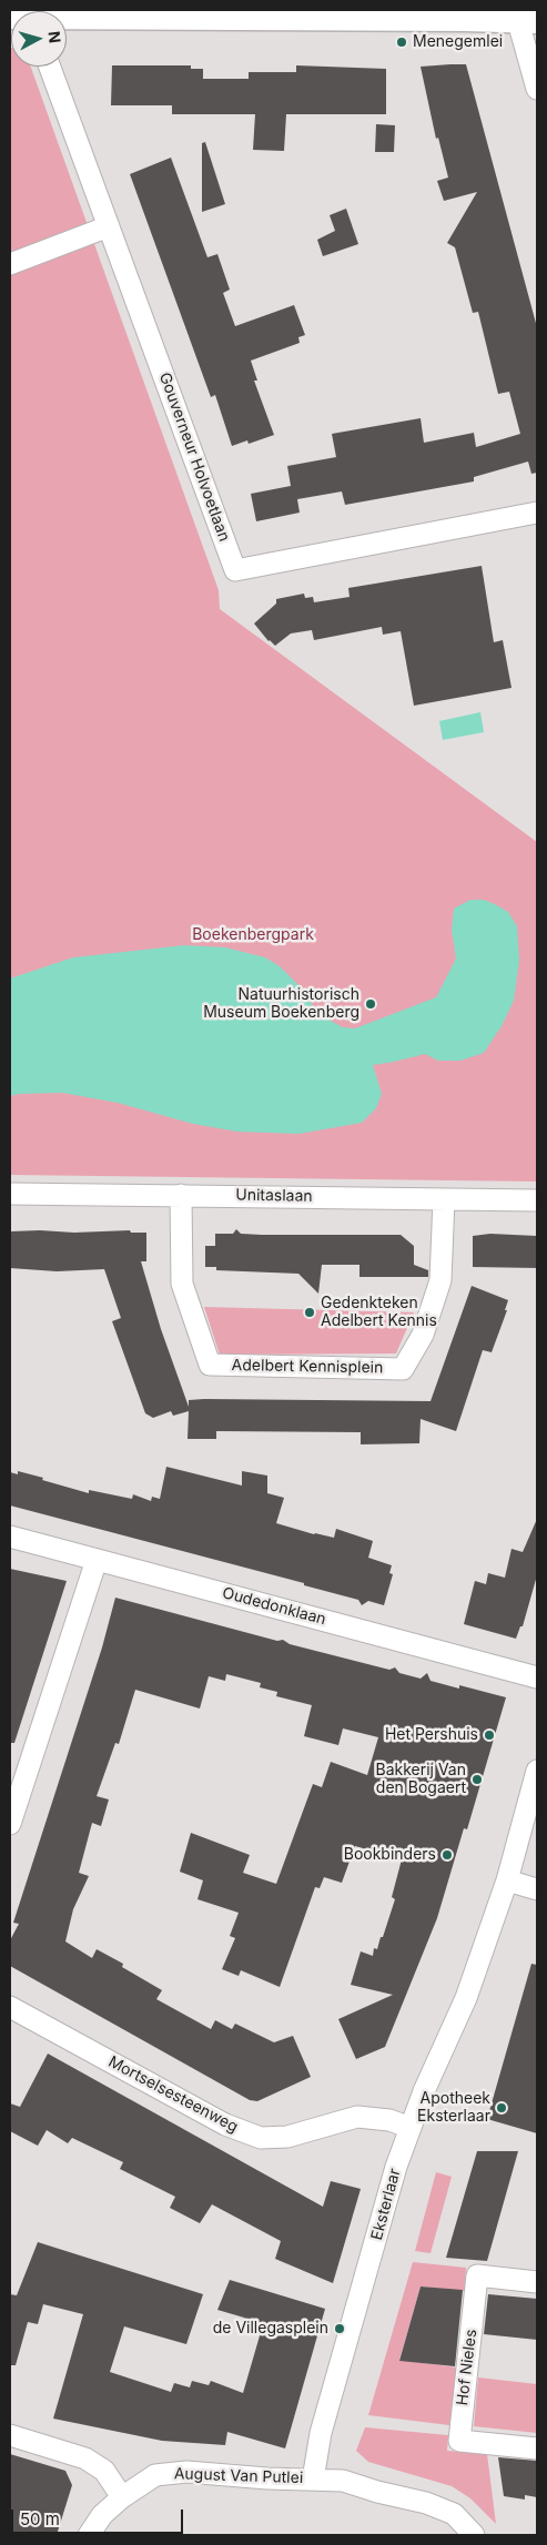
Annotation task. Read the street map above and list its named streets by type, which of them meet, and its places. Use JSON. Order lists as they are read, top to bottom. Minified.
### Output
{"streets":{"street":["Gouverneur Holvoetlaan","Unitaslaan","Adelbert Kennisplein","Oudedonklaan","Mortselsesteenweg","Eksterlaar","Hof Nieles","August Van Putlei"]},"crossings":[["Unitaslaan","Adelbert Kennisplein"],["Mortselsesteenweg","Eksterlaar"],["Eksterlaar","August Van Putlei"]],"parks":["Boekenbergpark"],"places":["Menegemlei","Natuurhistorisch Museum Boekenberg","Gedenkteken Adelbert Kennis","Het Pershuis","Bakkerij Van den Bogaert","Bookbinders","Apotheek Eksterlaar","de Villegasplein"],"scale_bar":"50 m","north":"right"}
